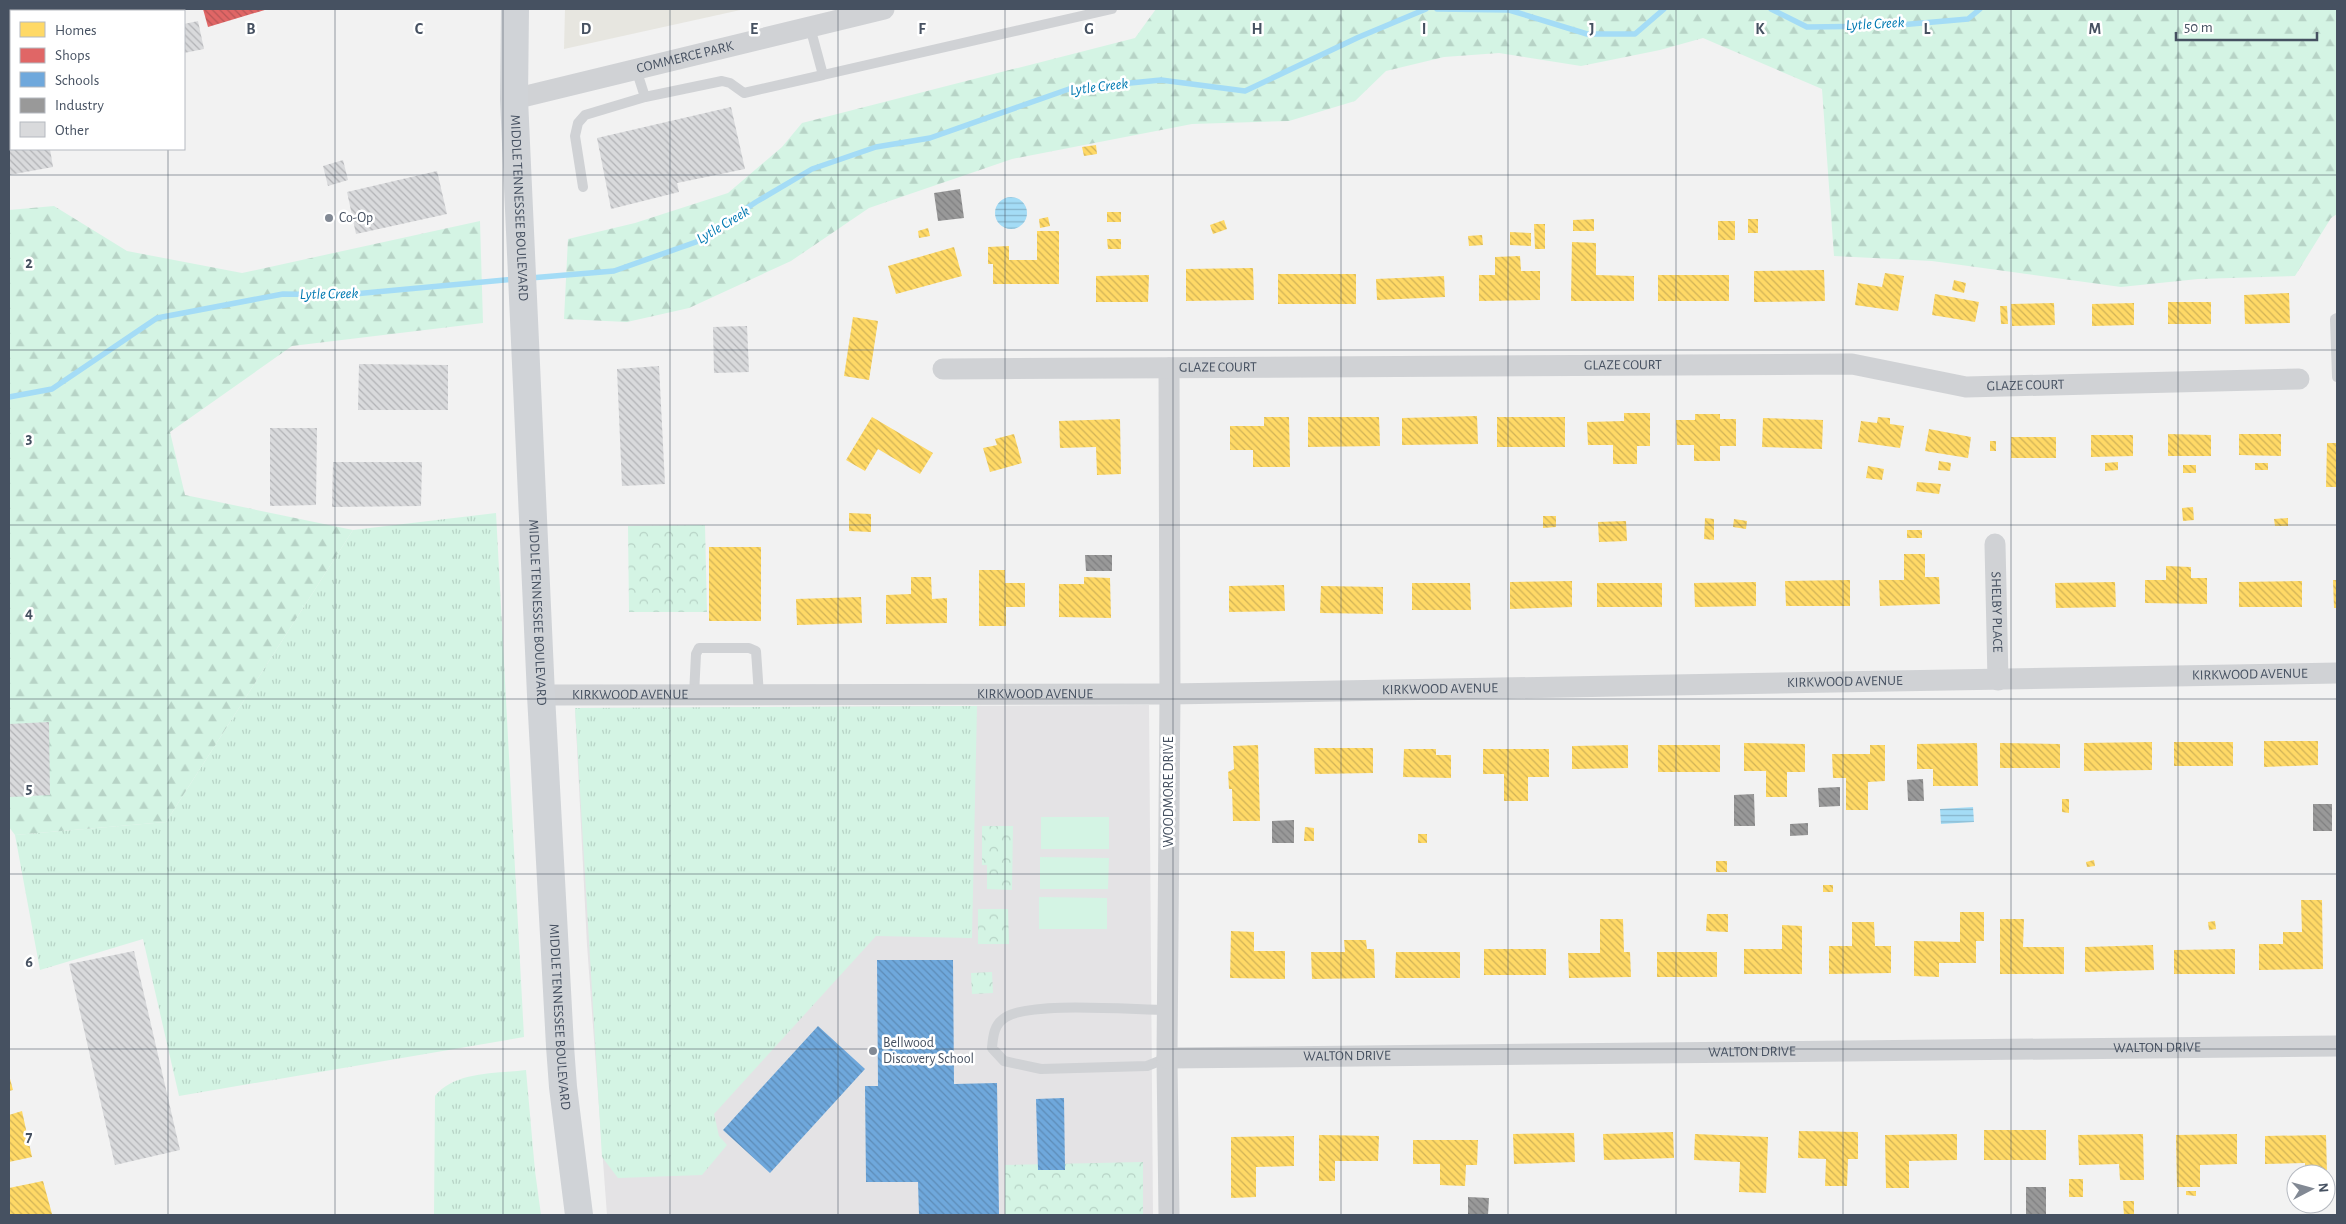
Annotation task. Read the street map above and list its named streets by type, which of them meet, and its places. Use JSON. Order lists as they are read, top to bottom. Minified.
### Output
{"streets":{"main road":["MIDDLE TENNESSEE BOULEVARD"],"street":["COMMERCE PARK","GLAZE COURT","SHELBY PLACE","KIRKWOOD AVENUE","WOODMORE DRIVE","WALTON DRIVE"]},"crossings":[["COMMERCE PARK","MIDDLE TENNESSEE BOULEVARD"],["MIDDLE TENNESSEE BOULEVARD","KIRKWOOD AVENUE"],["GLAZE COURT","WOODMORE DRIVE"],["SHELBY PLACE","KIRKWOOD AVENUE"],["KIRKWOOD AVENUE","WOODMORE DRIVE"],["WOODMORE DRIVE","WALTON DRIVE"]],"water":["Lytle Creek"],"places":["Co-Op","Bellwood Discovery School"],"legend":["Homes","Shops","Schools","Industry","Other"],"scale_bar":"50 m","north":"right","grid":{"columns":["B","C","D","E","F","G","H","I","J","K","L","M"],"rows":["2","3","4","5","6","7"]}}
